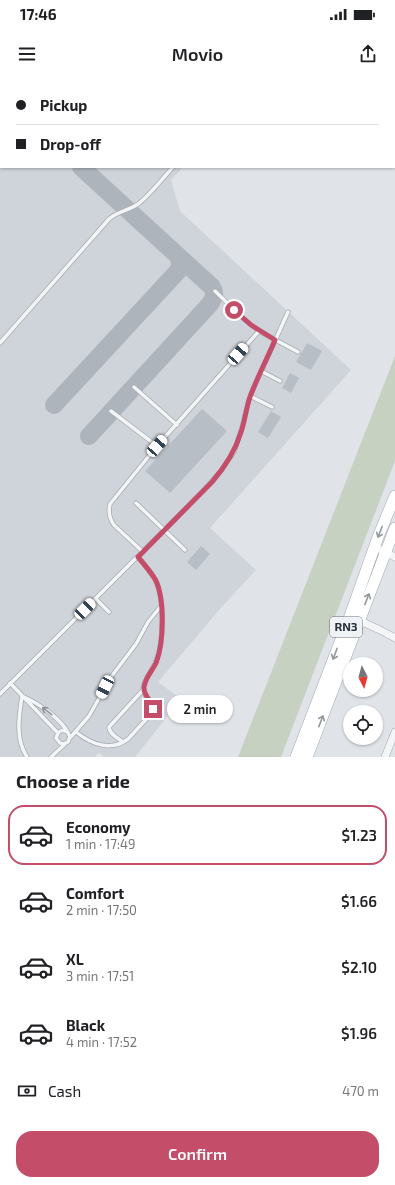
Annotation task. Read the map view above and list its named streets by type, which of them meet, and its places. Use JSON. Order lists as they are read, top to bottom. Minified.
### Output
{"streets":{"main road":["RN3"]},"north":"bottom","page":{"status":"17:46","header":"Movio","banner":["Pickup","Drop-off"],"bubble":"2 min","heading":"Choose a ride","list":[{"name":"Economy","note":"1 min · 17:49","value":"$1.23"},{"name":"Comfort","note":"2 min · 17:50","value":"$1.66"},{"name":"XL","note":"3 min · 17:51","value":"$2.10"},{"name":"Black","note":"4 min · 17:52","value":"$1.96"}],"pay":["Cash","470 m"],"buttons":"Confirm"}}
